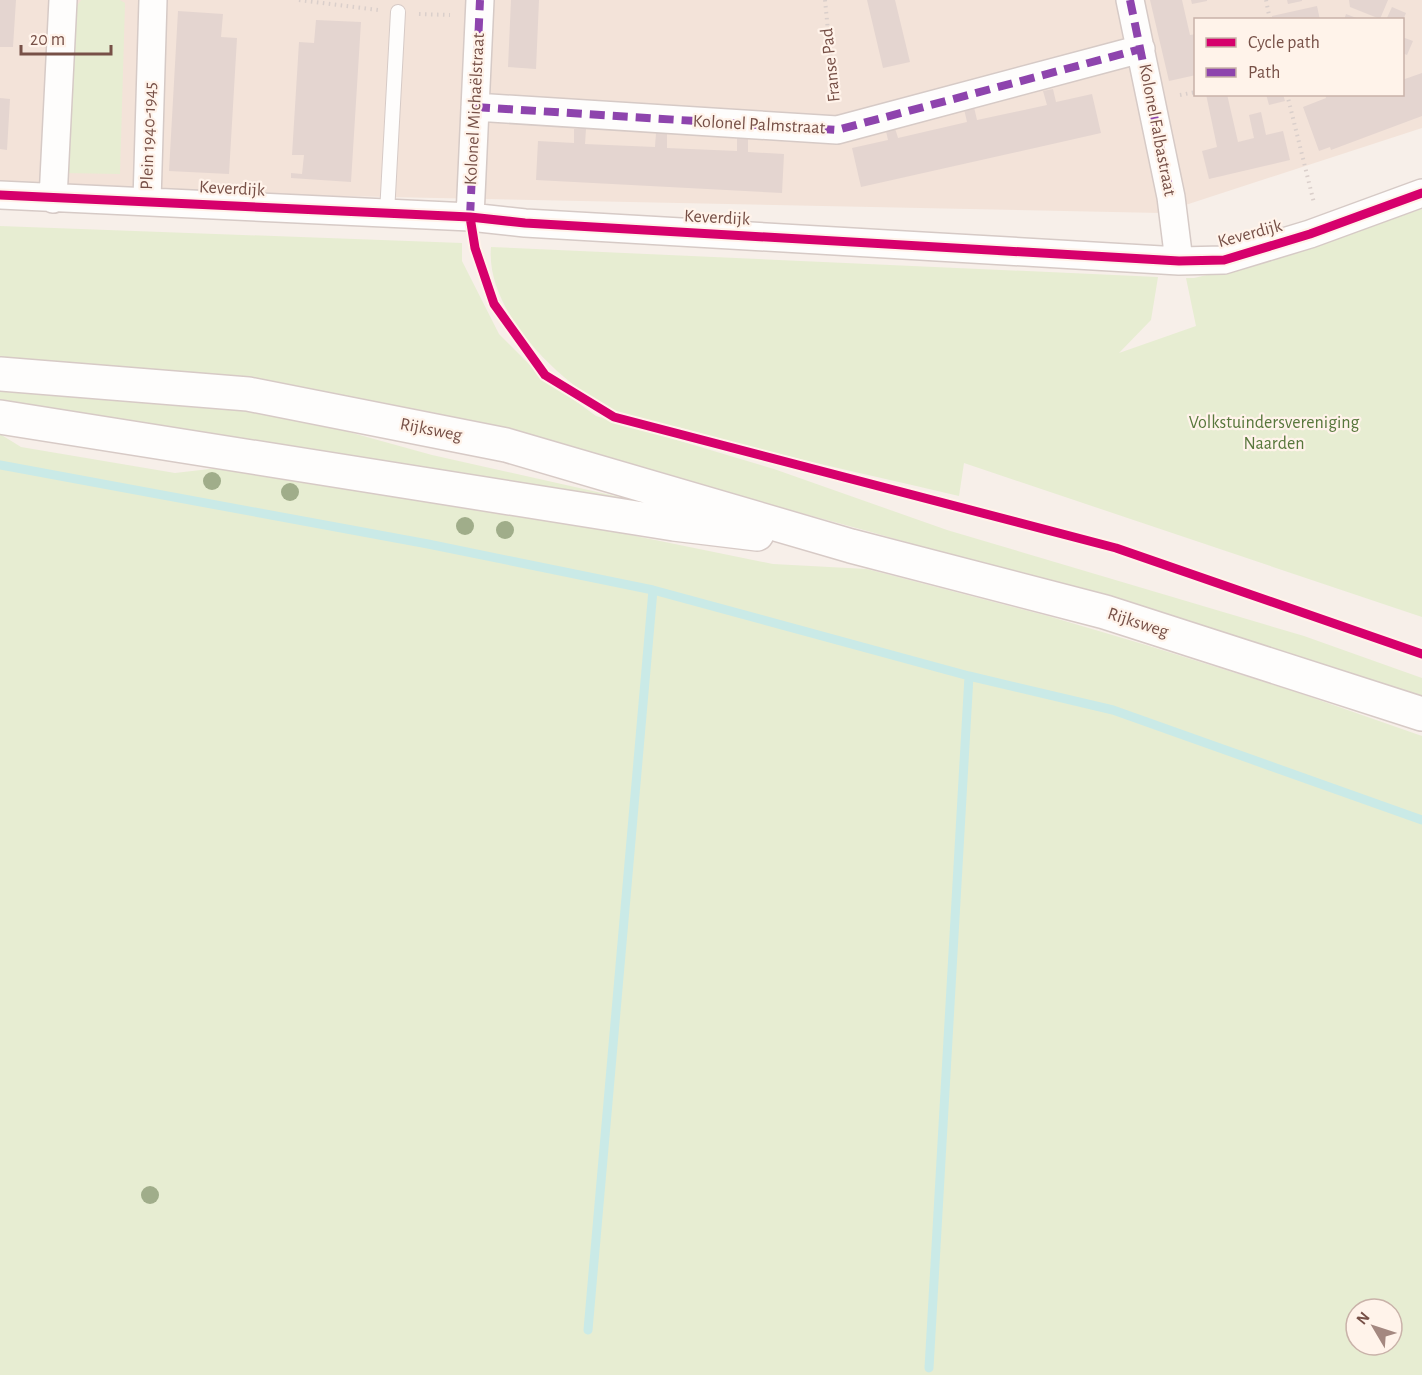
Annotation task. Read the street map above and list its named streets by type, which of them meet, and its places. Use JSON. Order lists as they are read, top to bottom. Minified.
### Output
{"streets":{"main road":["Rijksweg"],"street":["Kolonel Michaëlstraat","Kolonel Palmstraat","Kolonel Falbastraat","Plein 1940-1945","Keverdijk"],"path":["Franse Pad"]},"crossings":[["Franse Pad","Kolonel Palmstraat"],["Kolonel Michaëlstraat","Kolonel Palmstraat"],["Kolonel Michaëlstraat","Keverdijk"],["Kolonel Palmstraat","Kolonel Falbastraat"],["Kolonel Falbastraat","Keverdijk"],["Plein 1940-1945","Keverdijk"]],"parks":["Volkstuindersvereniging Naarden"],"legend":["Cycle path","Path"],"scale_bar":"20 m","north":"top left"}
